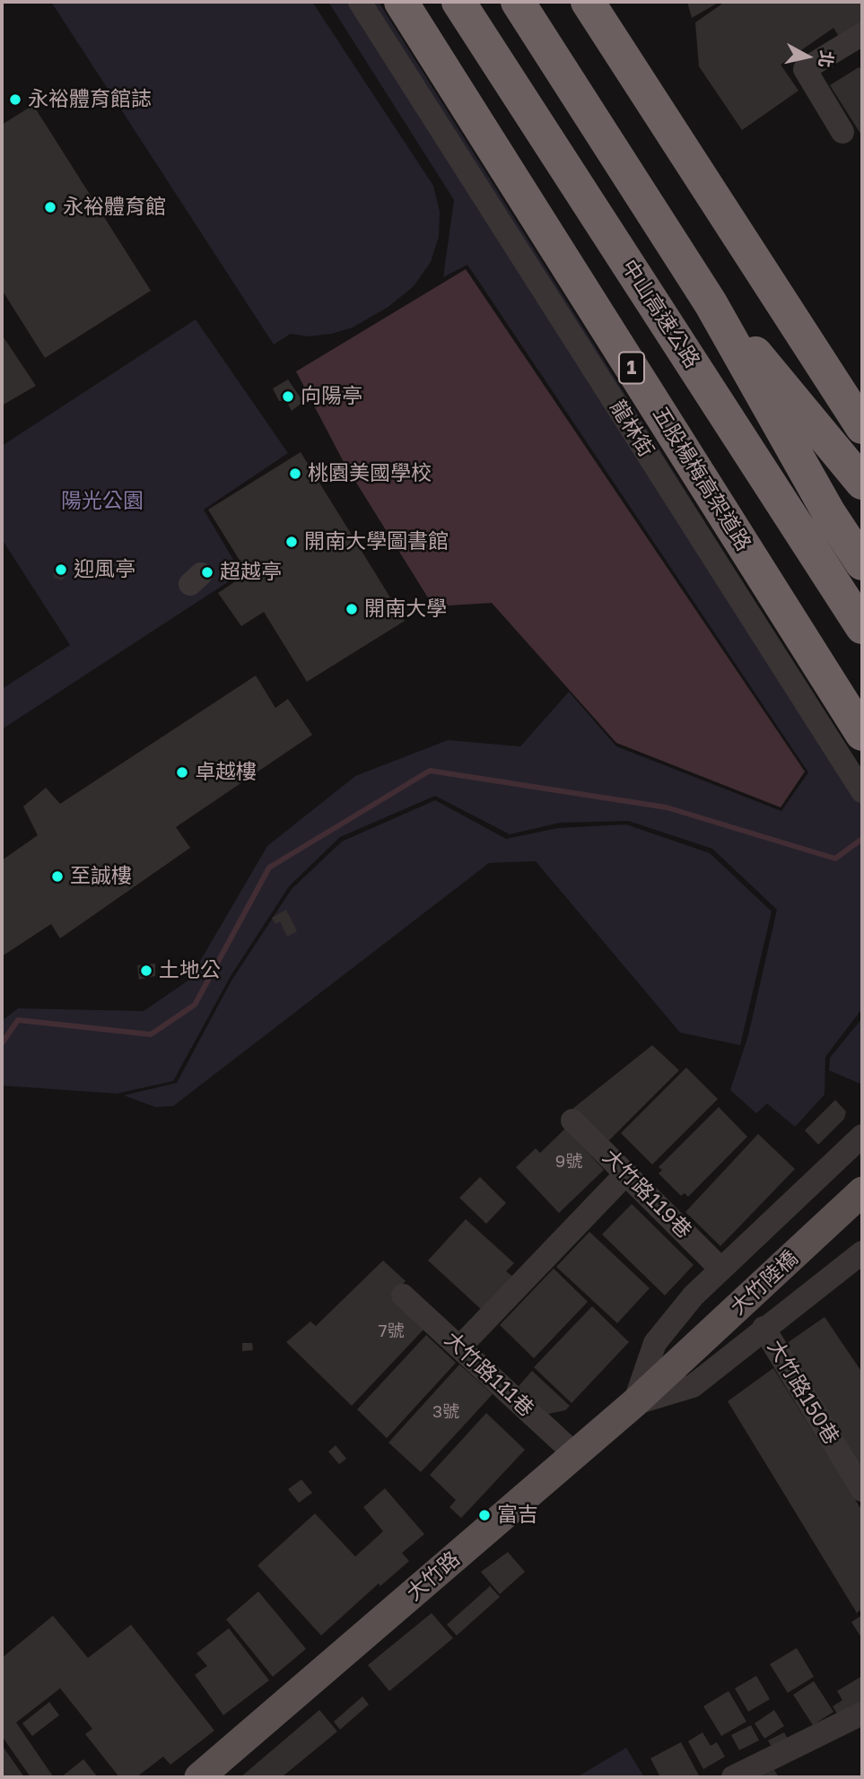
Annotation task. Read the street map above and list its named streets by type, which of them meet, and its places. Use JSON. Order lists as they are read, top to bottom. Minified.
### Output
{"streets":{"highway":["中山高速公路","1","五股楊梅高架道路"],"main road":["大竹陸橋","大竹路"],"street":["龍林街","大竹路119巷","大竹路111巷","大竹路150巷"]},"crossings":[["大竹陸橋","大竹路"],["大竹路111巷","大竹路"],["大竹路150巷","大竹路"]],"parks":["陽光公園"],"places":["永裕體育館誌","永裕體育館","向陽亭","桃園美國學校","開南大學圖書館","迎風亭","超越亭","開南大學","卓越樓","至誠樓","土地公","富吉"],"house_numbers":["9號","7號","3號"],"north":"right"}
